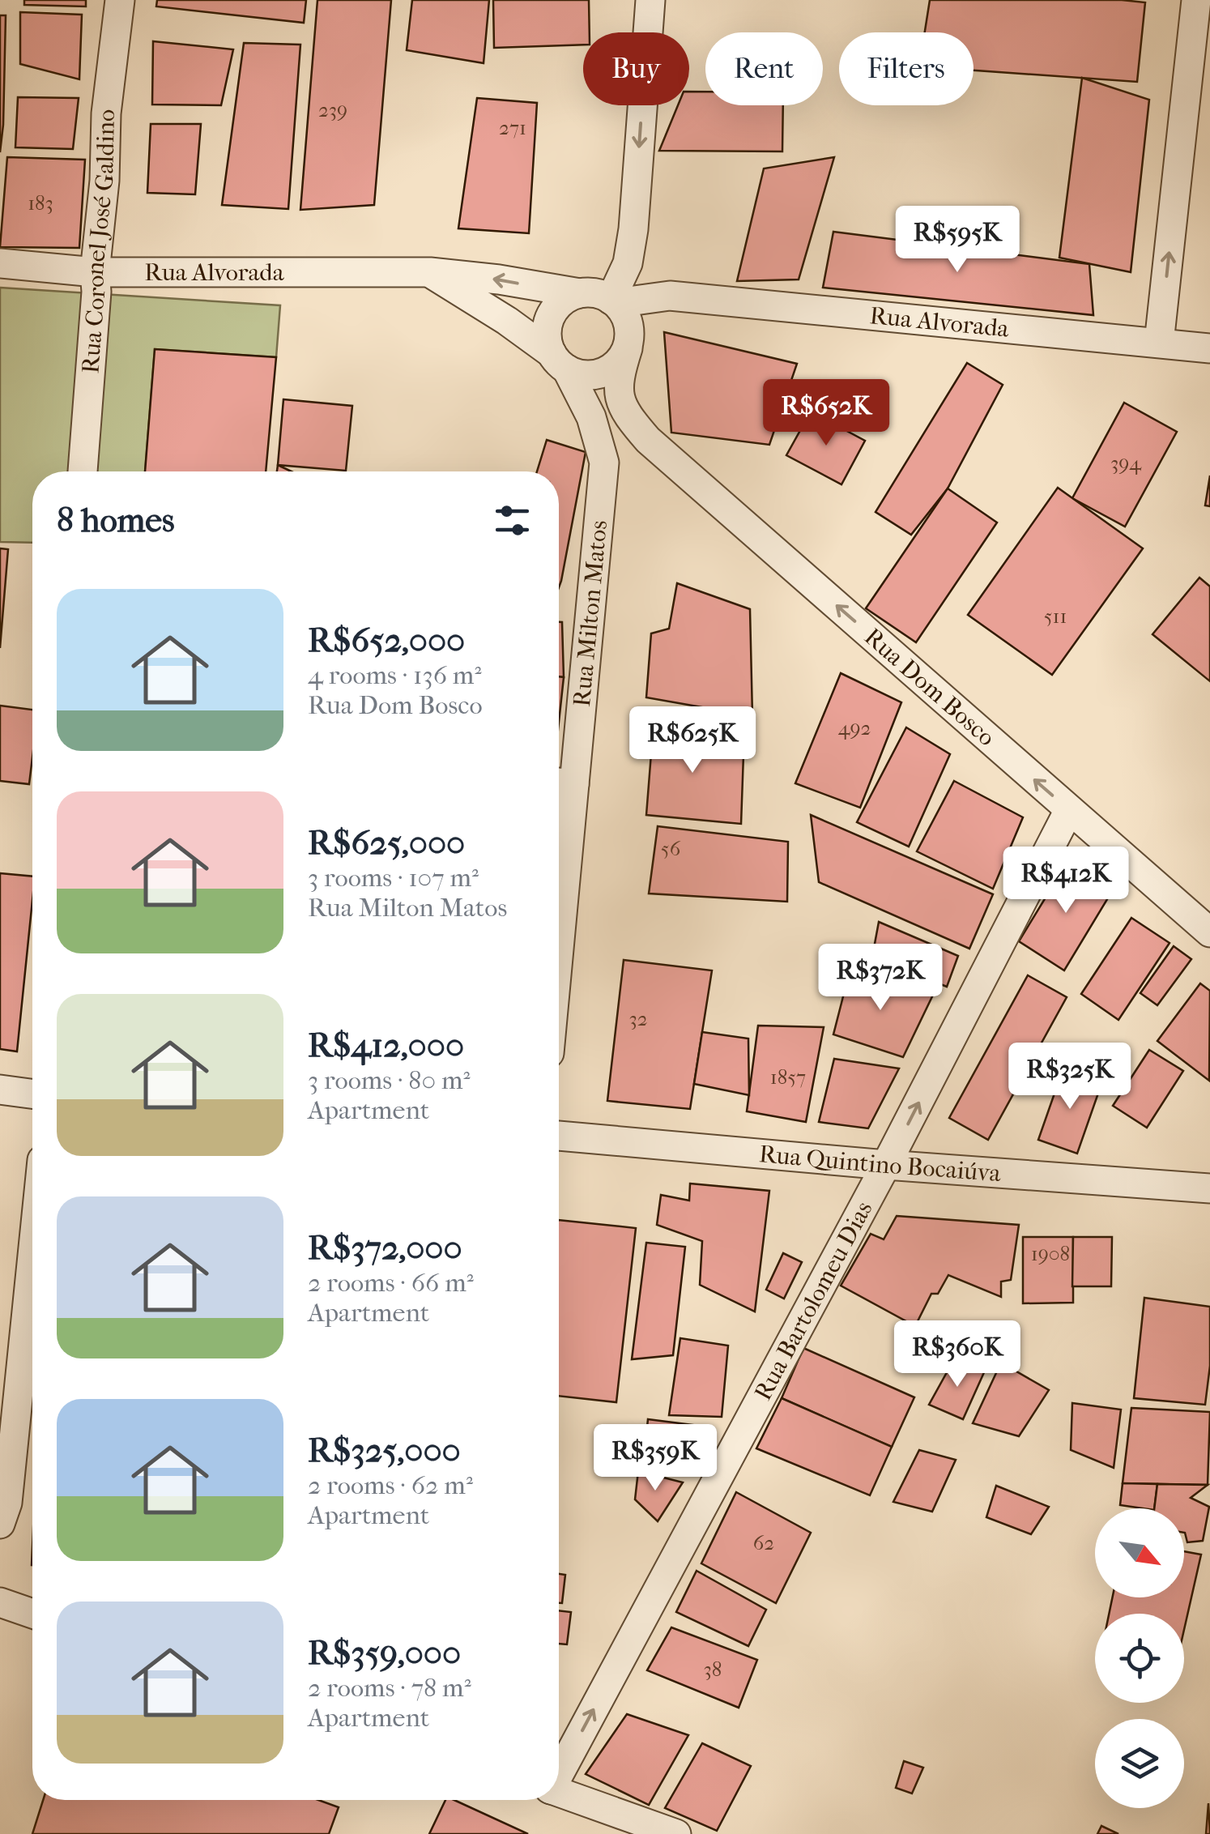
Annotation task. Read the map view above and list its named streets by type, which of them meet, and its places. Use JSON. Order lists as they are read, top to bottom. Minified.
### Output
{"streets":{"street":["Rua Coronel José Galdino","Rua Alvorada","Rua Milton Matos","Rua Dom Bosco","Rua Quintino Bocaiúva","Rua Bartolomeu Dias"]},"crossings":[["Rua Coronel José Galdino","Rua Alvorada"],["Rua Alvorada","Rua Milton Matos"],["Rua Alvorada","Rua Dom Bosco"],["Rua Milton Matos","Rua Dom Bosco"],["Rua Dom Bosco","Rua Bartolomeu Dias"],["Rua Quintino Bocaiúva","Rua Bartolomeu Dias"]],"one_way":["Rua Dom Bosco","Rua Bartolomeu Dias"],"house_numbers":["239","271","183","394","511","492","56","32","1857","1908","62","38"],"north":"bottom right","page":{"chip":["Buy","Rent","Filters"],"price":["R$595K","R$652K","R$625K","R$412K","R$372K","R$325K","R$360K","R$359K"],"heading":"8 homes","list":[{"name":"R$652,000","note":"4 rooms · 136 m² · Rua Dom Bosco"},{"name":"R$625,000","note":"3 rooms · 107 m² · Rua Milton Matos"},{"name":"R$412,000","note":"3 rooms · 80 m² · Apartment"},{"name":"R$372,000","note":"2 rooms · 66 m² · Apartment"},{"name":"R$325,000","note":"2 rooms · 62 m² · Apartment"},{"name":"R$359,000","note":"2 rooms · 78 m² · Apartment"}]}}
